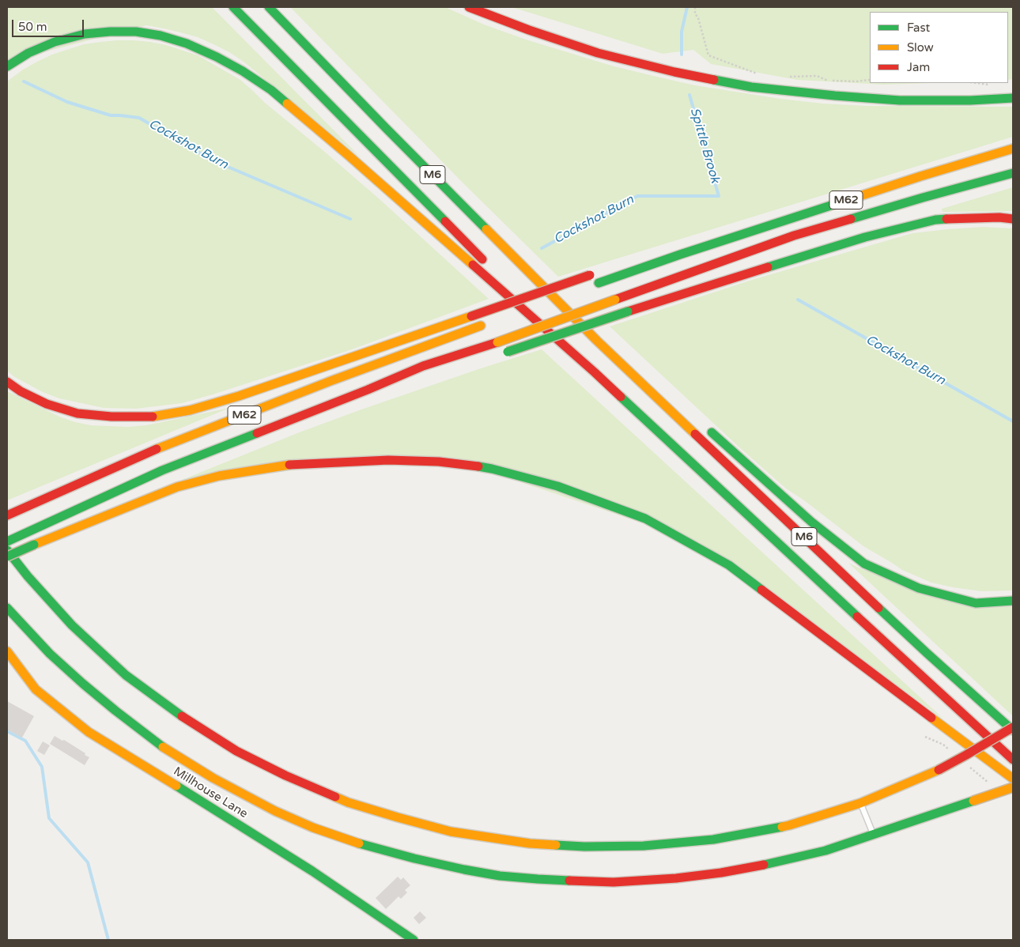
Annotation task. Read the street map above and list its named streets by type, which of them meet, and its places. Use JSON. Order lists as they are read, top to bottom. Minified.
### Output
{"streets":{"main road":["M6","M62","Millhouse Lane"]},"water":["Cockshot Burn","Spittle Brook"],"legend":["Fast","Slow","Jam"],"scale_bar":"50 m"}
